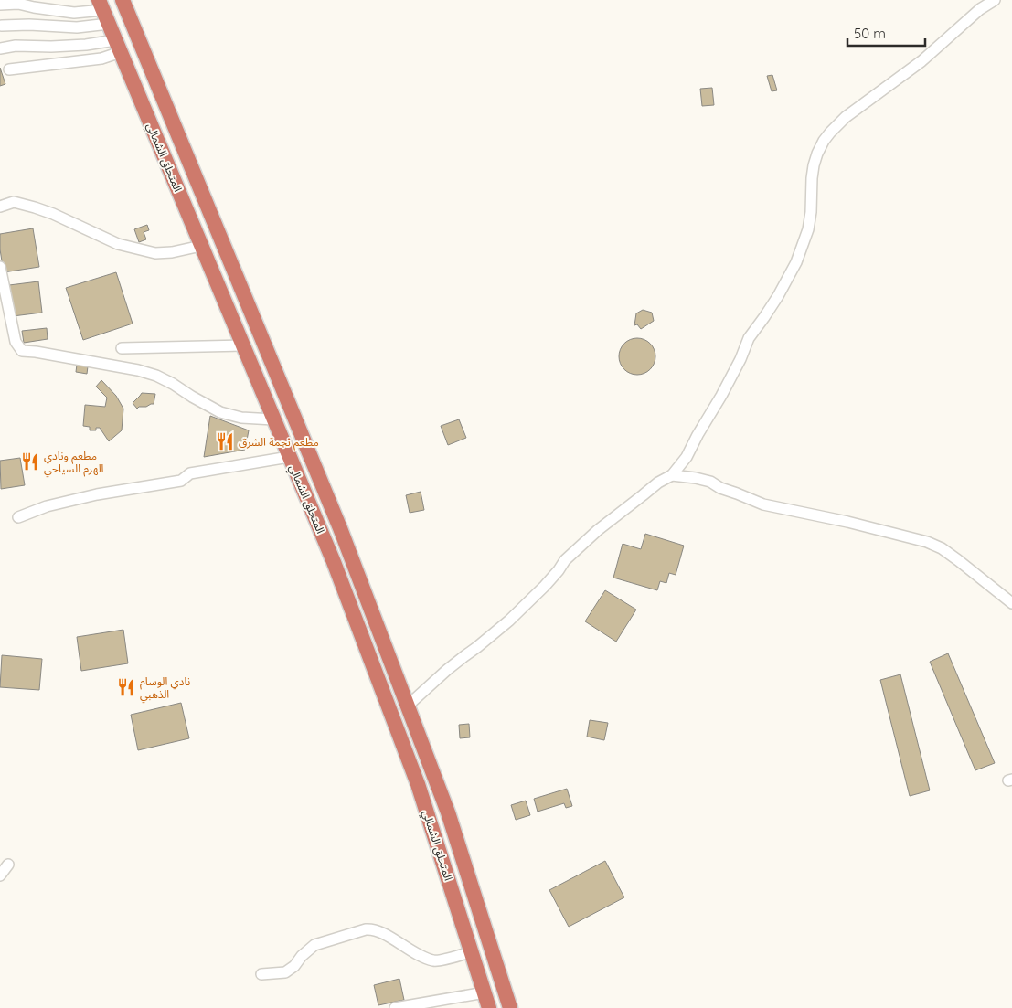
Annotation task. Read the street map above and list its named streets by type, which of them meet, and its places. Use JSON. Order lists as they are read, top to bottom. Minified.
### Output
{"streets":{"highway":["المتحلق الشمالي"]},"places":{"restaurant":["مطعم نجمة الشرق","مطعم ونادي الهرم السياحي","نادي الوسام الذهبي"]},"scale_bar":"50 m"}
